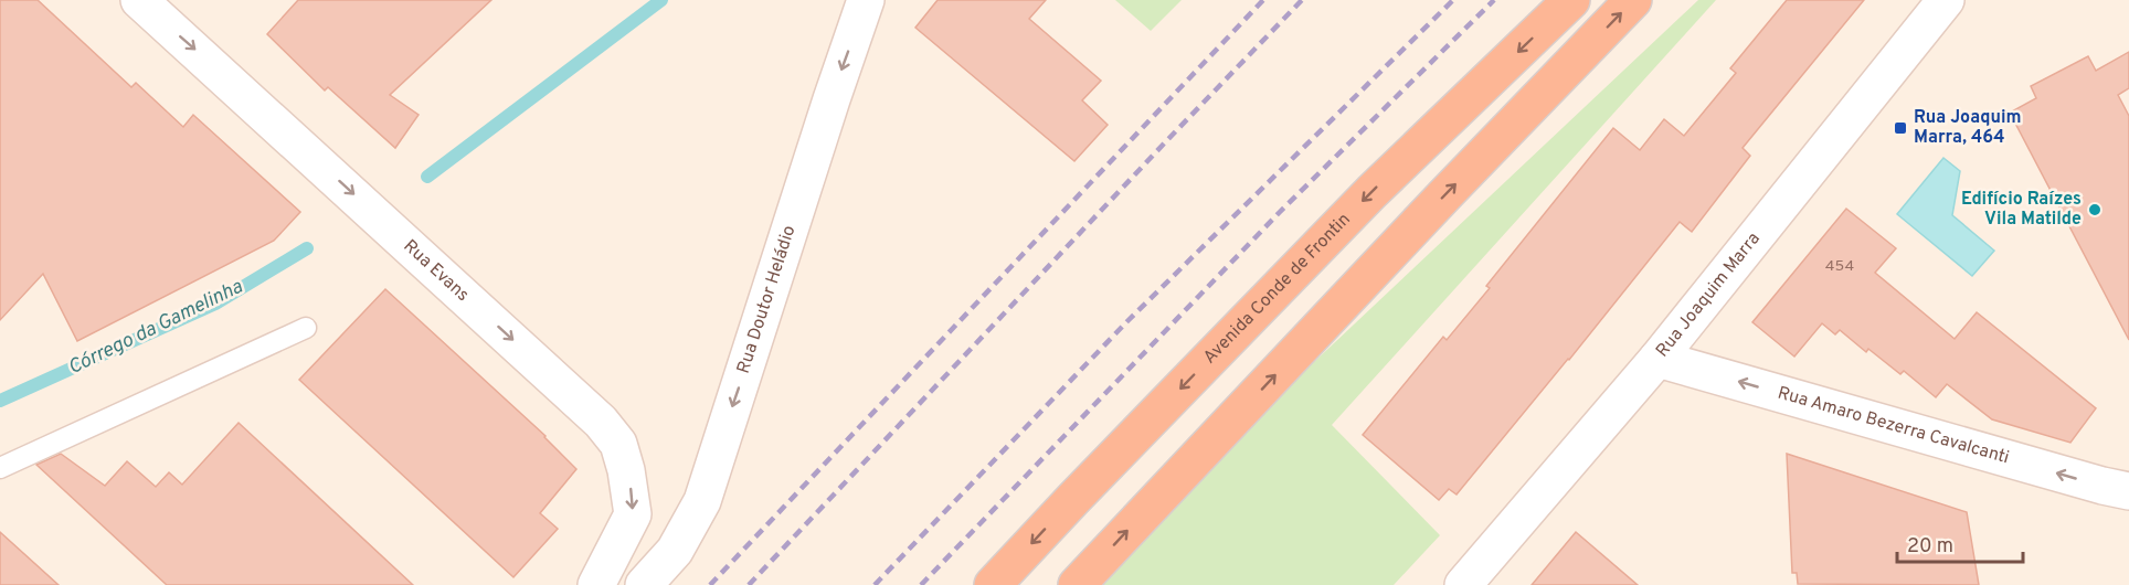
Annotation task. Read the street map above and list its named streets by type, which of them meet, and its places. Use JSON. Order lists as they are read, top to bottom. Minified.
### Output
{"streets":{"highway":["Avenida Conde de Frontin"],"street":["Rua Evans","Rua Joaquim Marra","Rua Doutor Heládio","Rua Amaro Bezerra Cavalcanti"]},"crossings":[["Rua Joaquim Marra","Rua Amaro Bezerra Cavalcanti"]],"one_way":["Rua Evans","Rua Doutor Heládio","Rua Amaro Bezerra Cavalcanti"],"water":["Córrego da Gamelinha"],"places":{"transit":["Rua Joaquim Marra, 464"],"other":["Edifício Raízes Vila Matilde"]},"house_numbers":["454"],"scale_bar":"20 m"}
